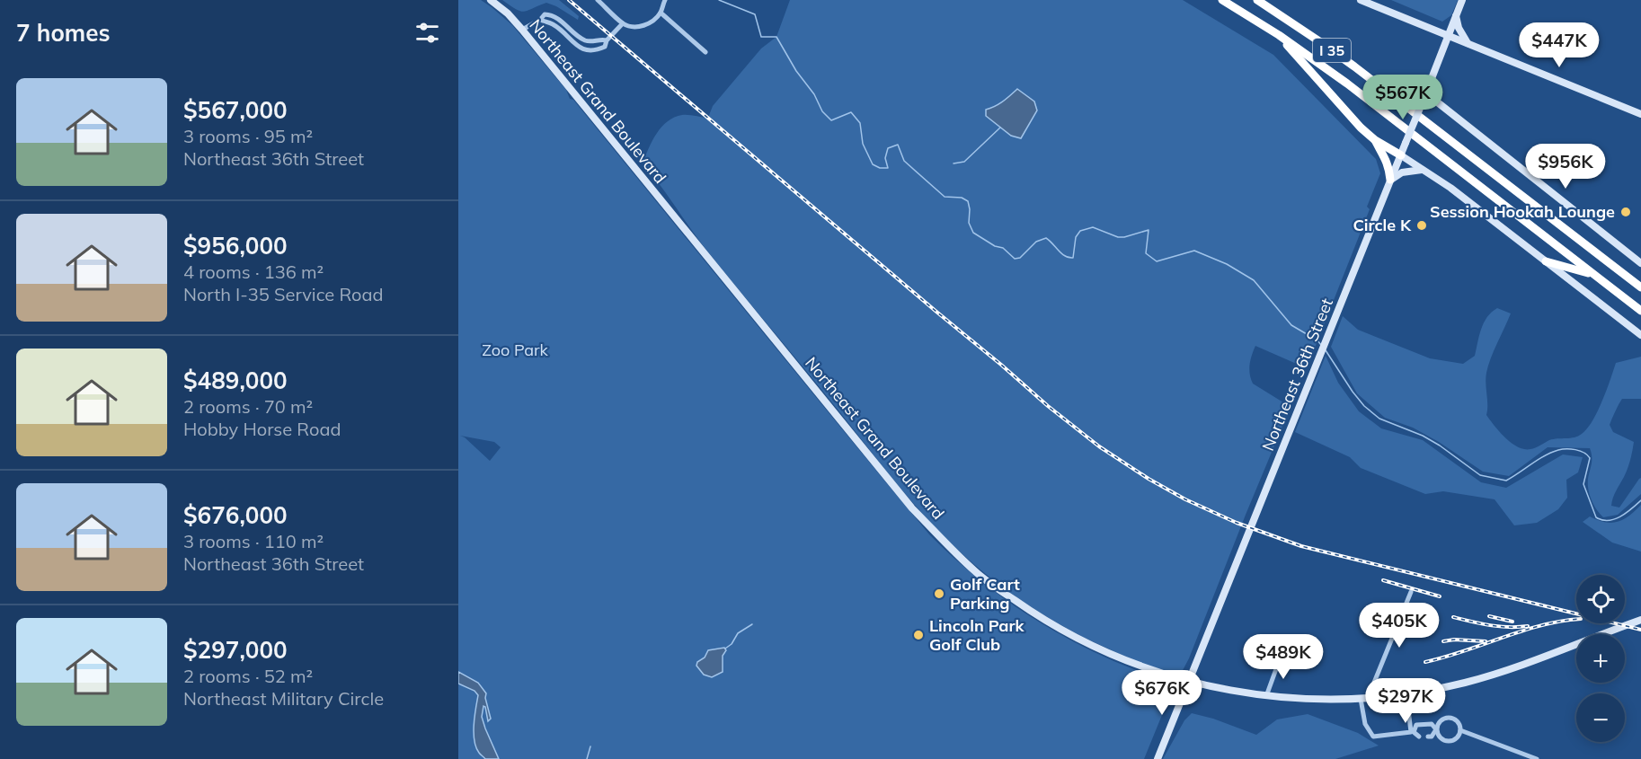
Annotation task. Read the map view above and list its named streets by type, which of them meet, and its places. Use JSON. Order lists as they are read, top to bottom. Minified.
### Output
{"streets":{"highway":["I 35"],"street":["Northeast Grand Boulevard","Northeast 36th Street"]},"crossings":[["Northeast Grand Boulevard","Northeast 36th Street"]],"parks":["Zoo Park"],"places":["Session Hookah Lounge","Circle K","Golf Cart Parking","Lincoln Park Golf Club"],"page":{"heading":"7 homes","price":["$447K","$567K","$956K","$405K","$489K","$676K","$297K"],"list":[{"name":"$567,000","note":"3 rooms · 95 m² · Northeast 36th Street"},{"name":"$956,000","note":"4 rooms · 136 m² · North I-35 Service Road"},{"name":"$489,000","note":"2 rooms · 70 m² · Hobby Horse Road"},{"name":"$676,000","note":"3 rooms · 110 m² · Northeast 36th Street"},{"name":"$297,000","note":"2 rooms · 52 m² · Northeast Military Circle"}],"map_buttons":["+","−"]}}
